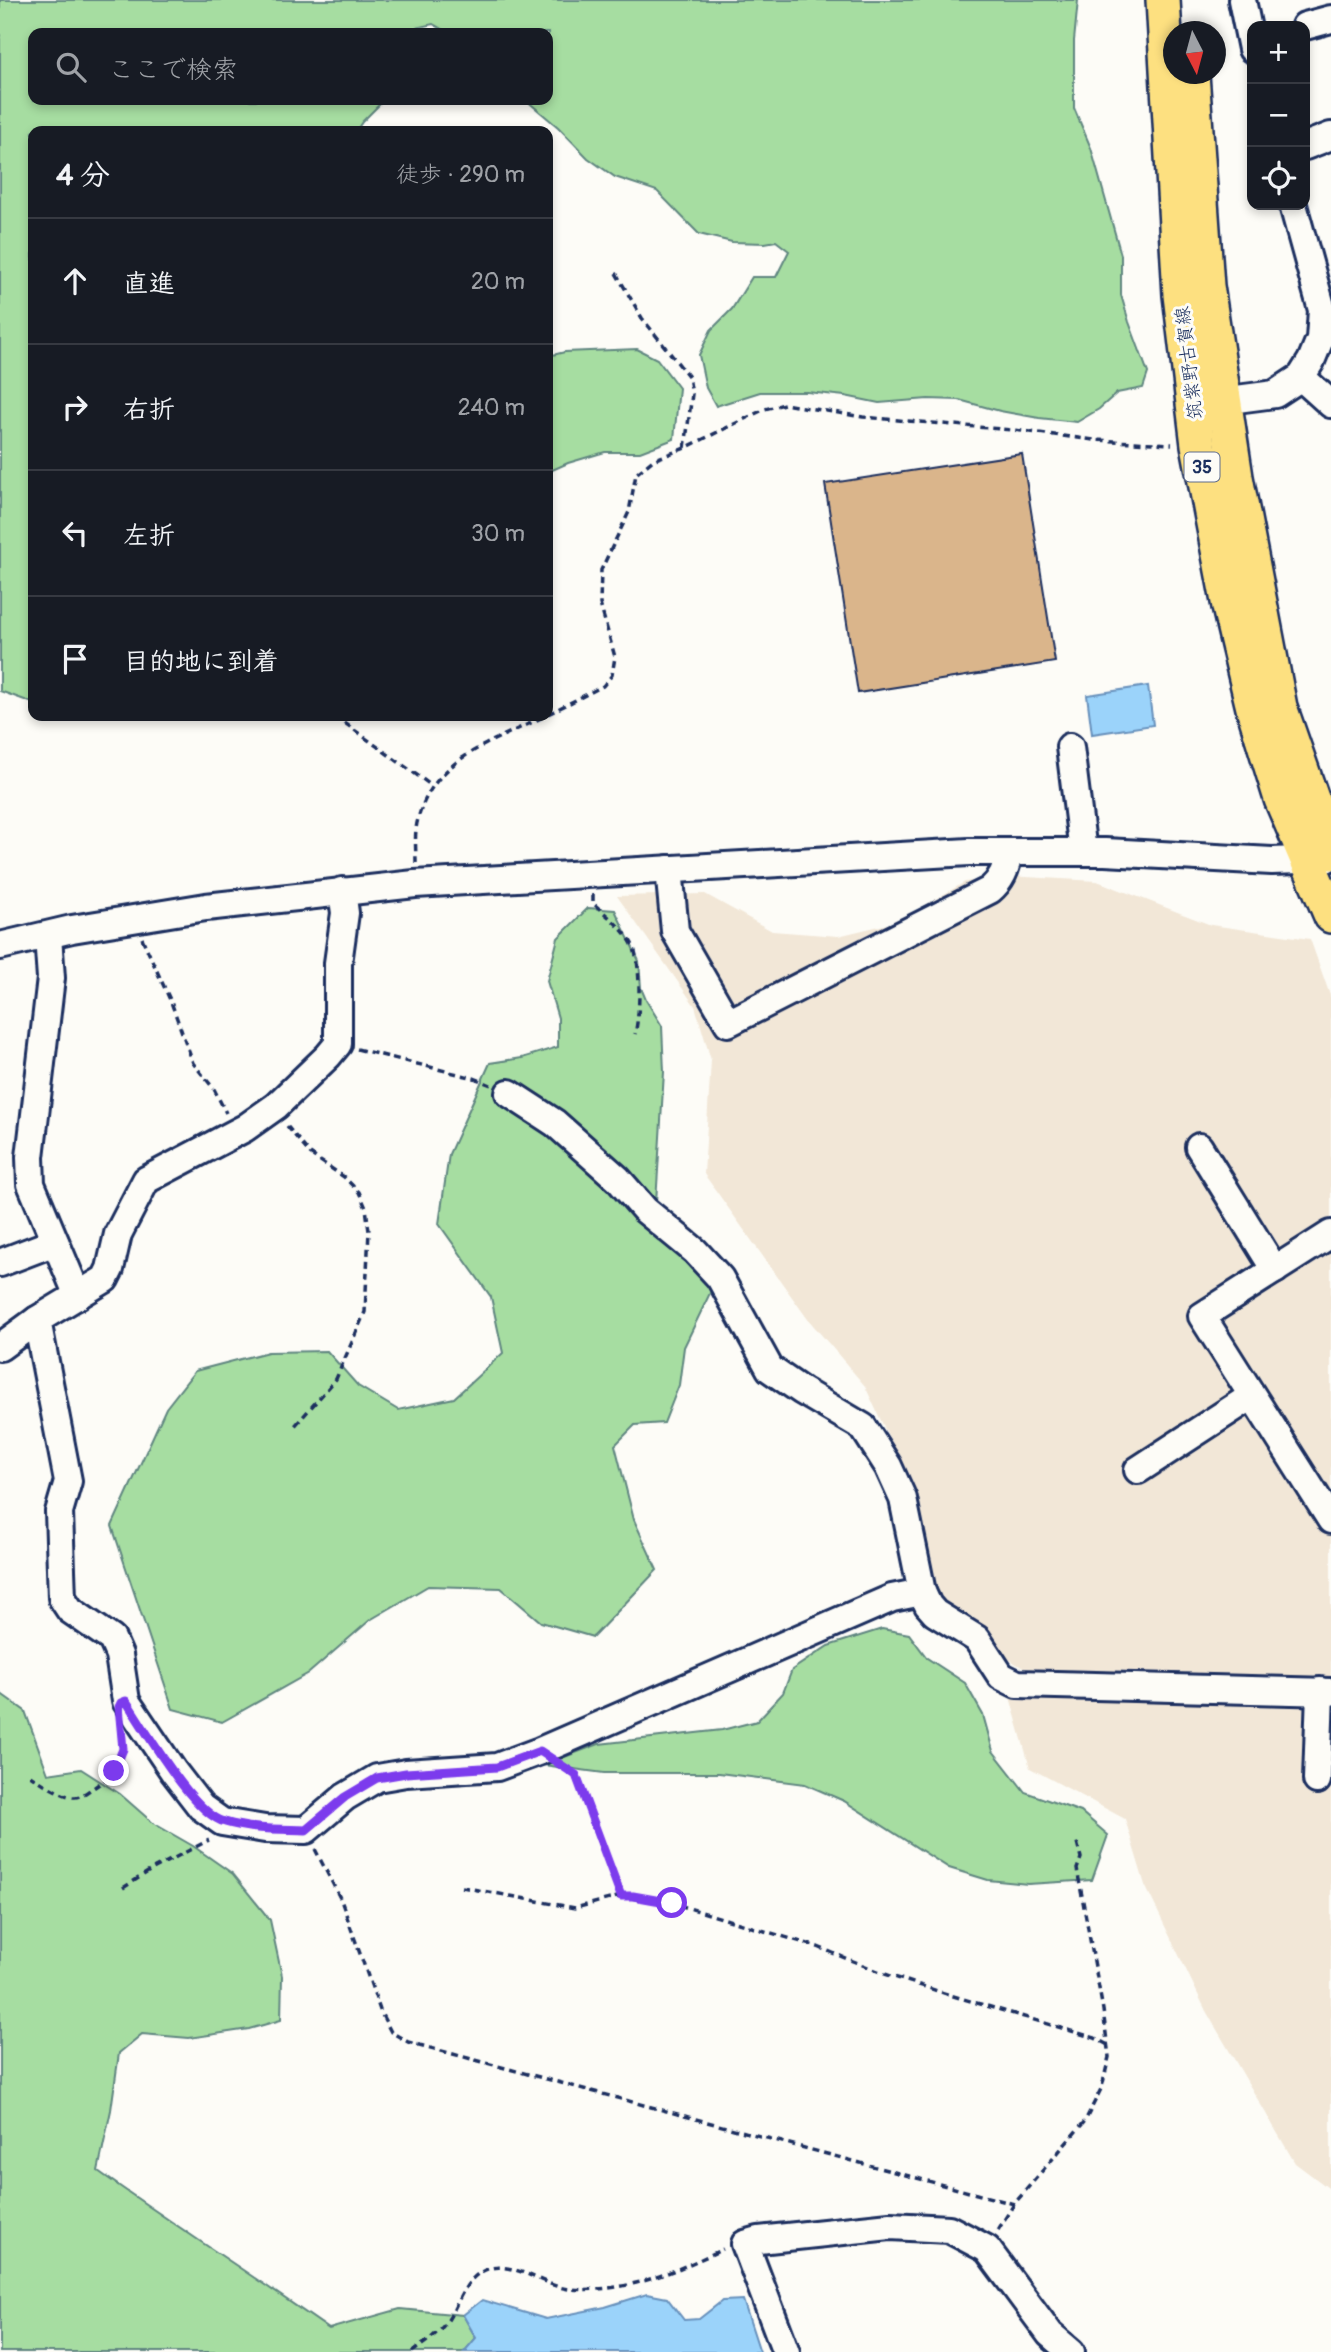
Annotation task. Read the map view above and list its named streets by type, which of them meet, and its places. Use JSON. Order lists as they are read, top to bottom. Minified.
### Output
{"streets":{"main road":["筑紫野古賀線","35"]},"north":"bottom","page":{"map_buttons":["+","−"],"search":"ここで検索","heading":["4 分","徒歩 · 290 m"],"list":[["直進","20 m"],["右折","240 m"],["左折","30 m"],"目的地に到着"]}}
